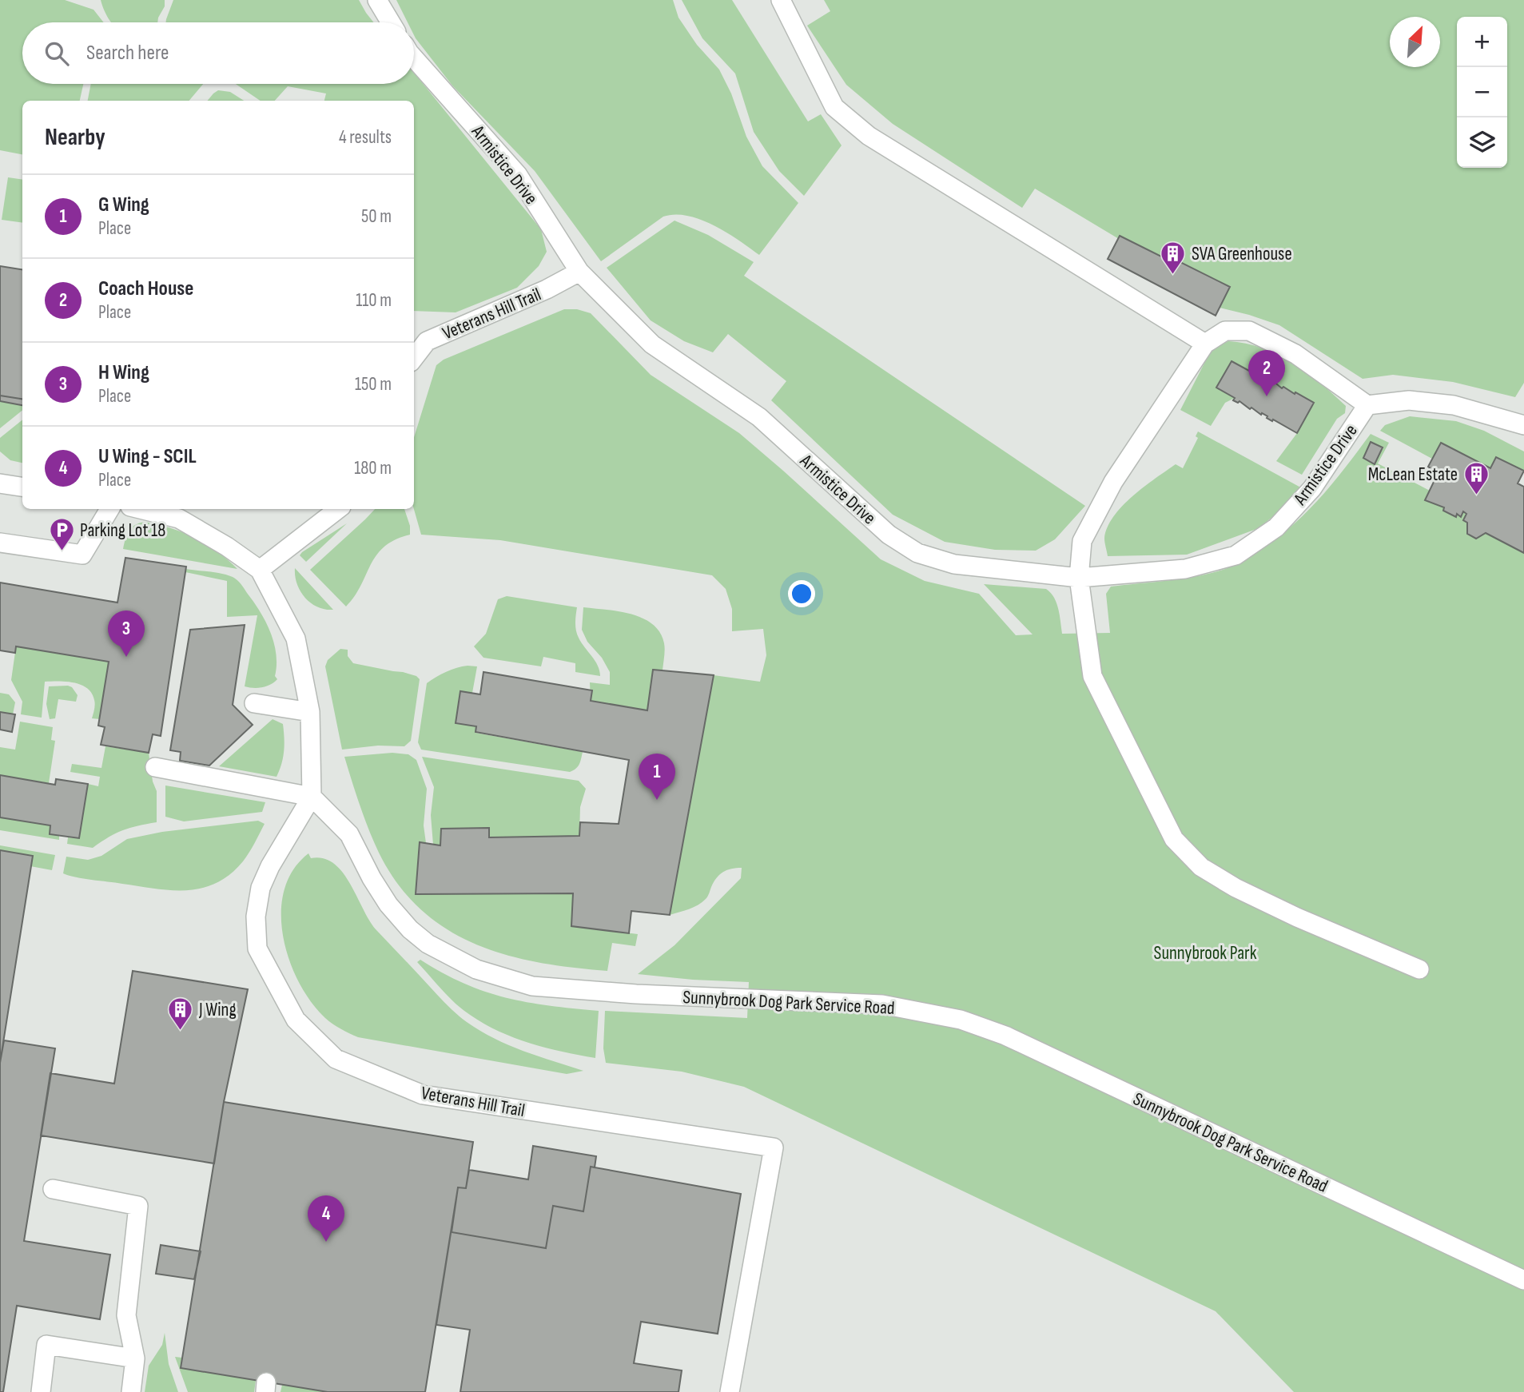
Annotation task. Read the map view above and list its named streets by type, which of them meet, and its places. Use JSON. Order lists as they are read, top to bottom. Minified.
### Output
{"streets":{"lane":["Armistice Drive","Veterans Hill Trail","Sunnybrook Dog Park Service Road"]},"crossings":[["Armistice Drive","Veterans Hill Trail"],["Veterans Hill Trail","Sunnybrook Dog Park Service Road"]],"parks":["Sunnybrook Park"],"places":{"building":["SVA Greenhouse","McLean Estate","J Wing"],"parking":["Parking Lot 18"]},"north":"top right","page":{"map_buttons":["+","−"],"search":"Search here","heading":["Nearby","4 results"],"list":[{"mark":"1","name":"G Wing","note":"Place","value":"50 m"},{"mark":"2","name":"Coach House","note":"Place","value":"110 m"},{"mark":"3","name":"H Wing","note":"Place","value":"150 m"},{"mark":"4","name":"U Wing - SCIL","note":"Place","value":"180 m"}],"pins":["2","3","1","4"]}}
